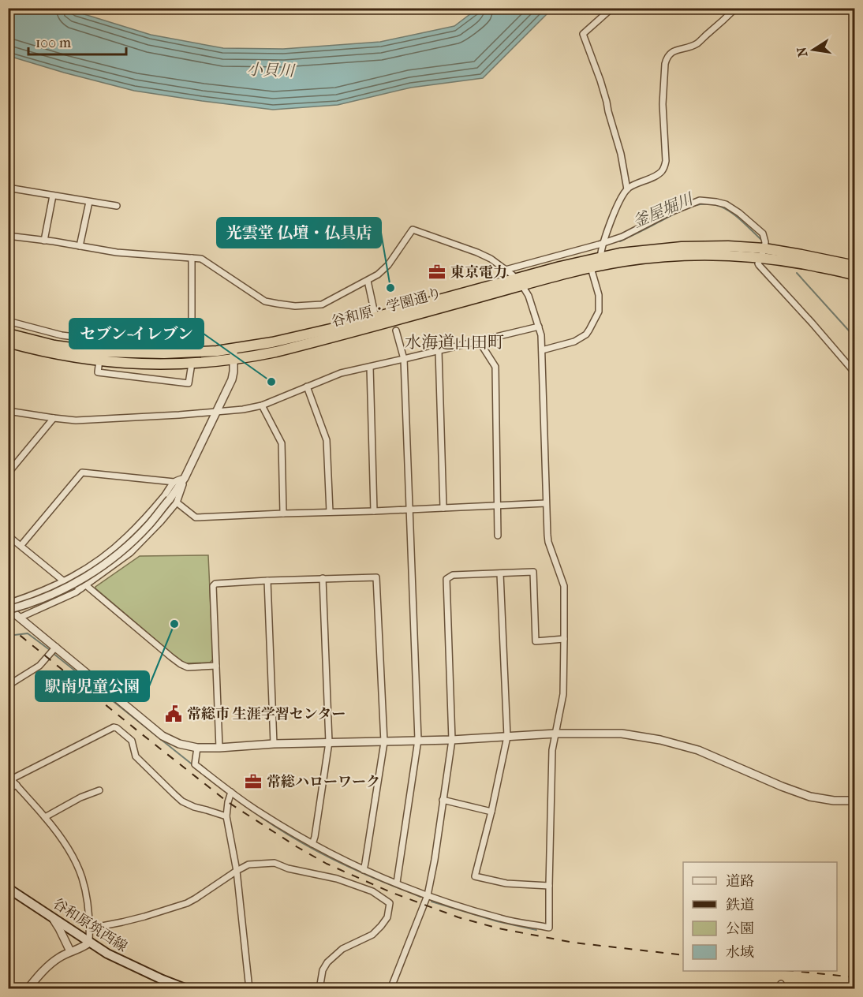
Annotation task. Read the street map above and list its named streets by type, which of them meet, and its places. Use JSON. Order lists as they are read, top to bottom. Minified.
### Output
{"streets":{"highway":["谷和原・学園通り"],"main road":["谷和原筑西線"]},"districts":["水海道山田町"],"water":["小貝川","釜屋堀川"],"places":{"office":["東京電力","常総ハローワーク"],"other":["光雲堂 仏壇・仏具店","セブン-イレブン","駅南児童公園"],"public building":["常総市 生涯学習センター"]},"legend":["道路","鉄道","公園","水域"],"scale_bar":"100 m","north":"left"}
